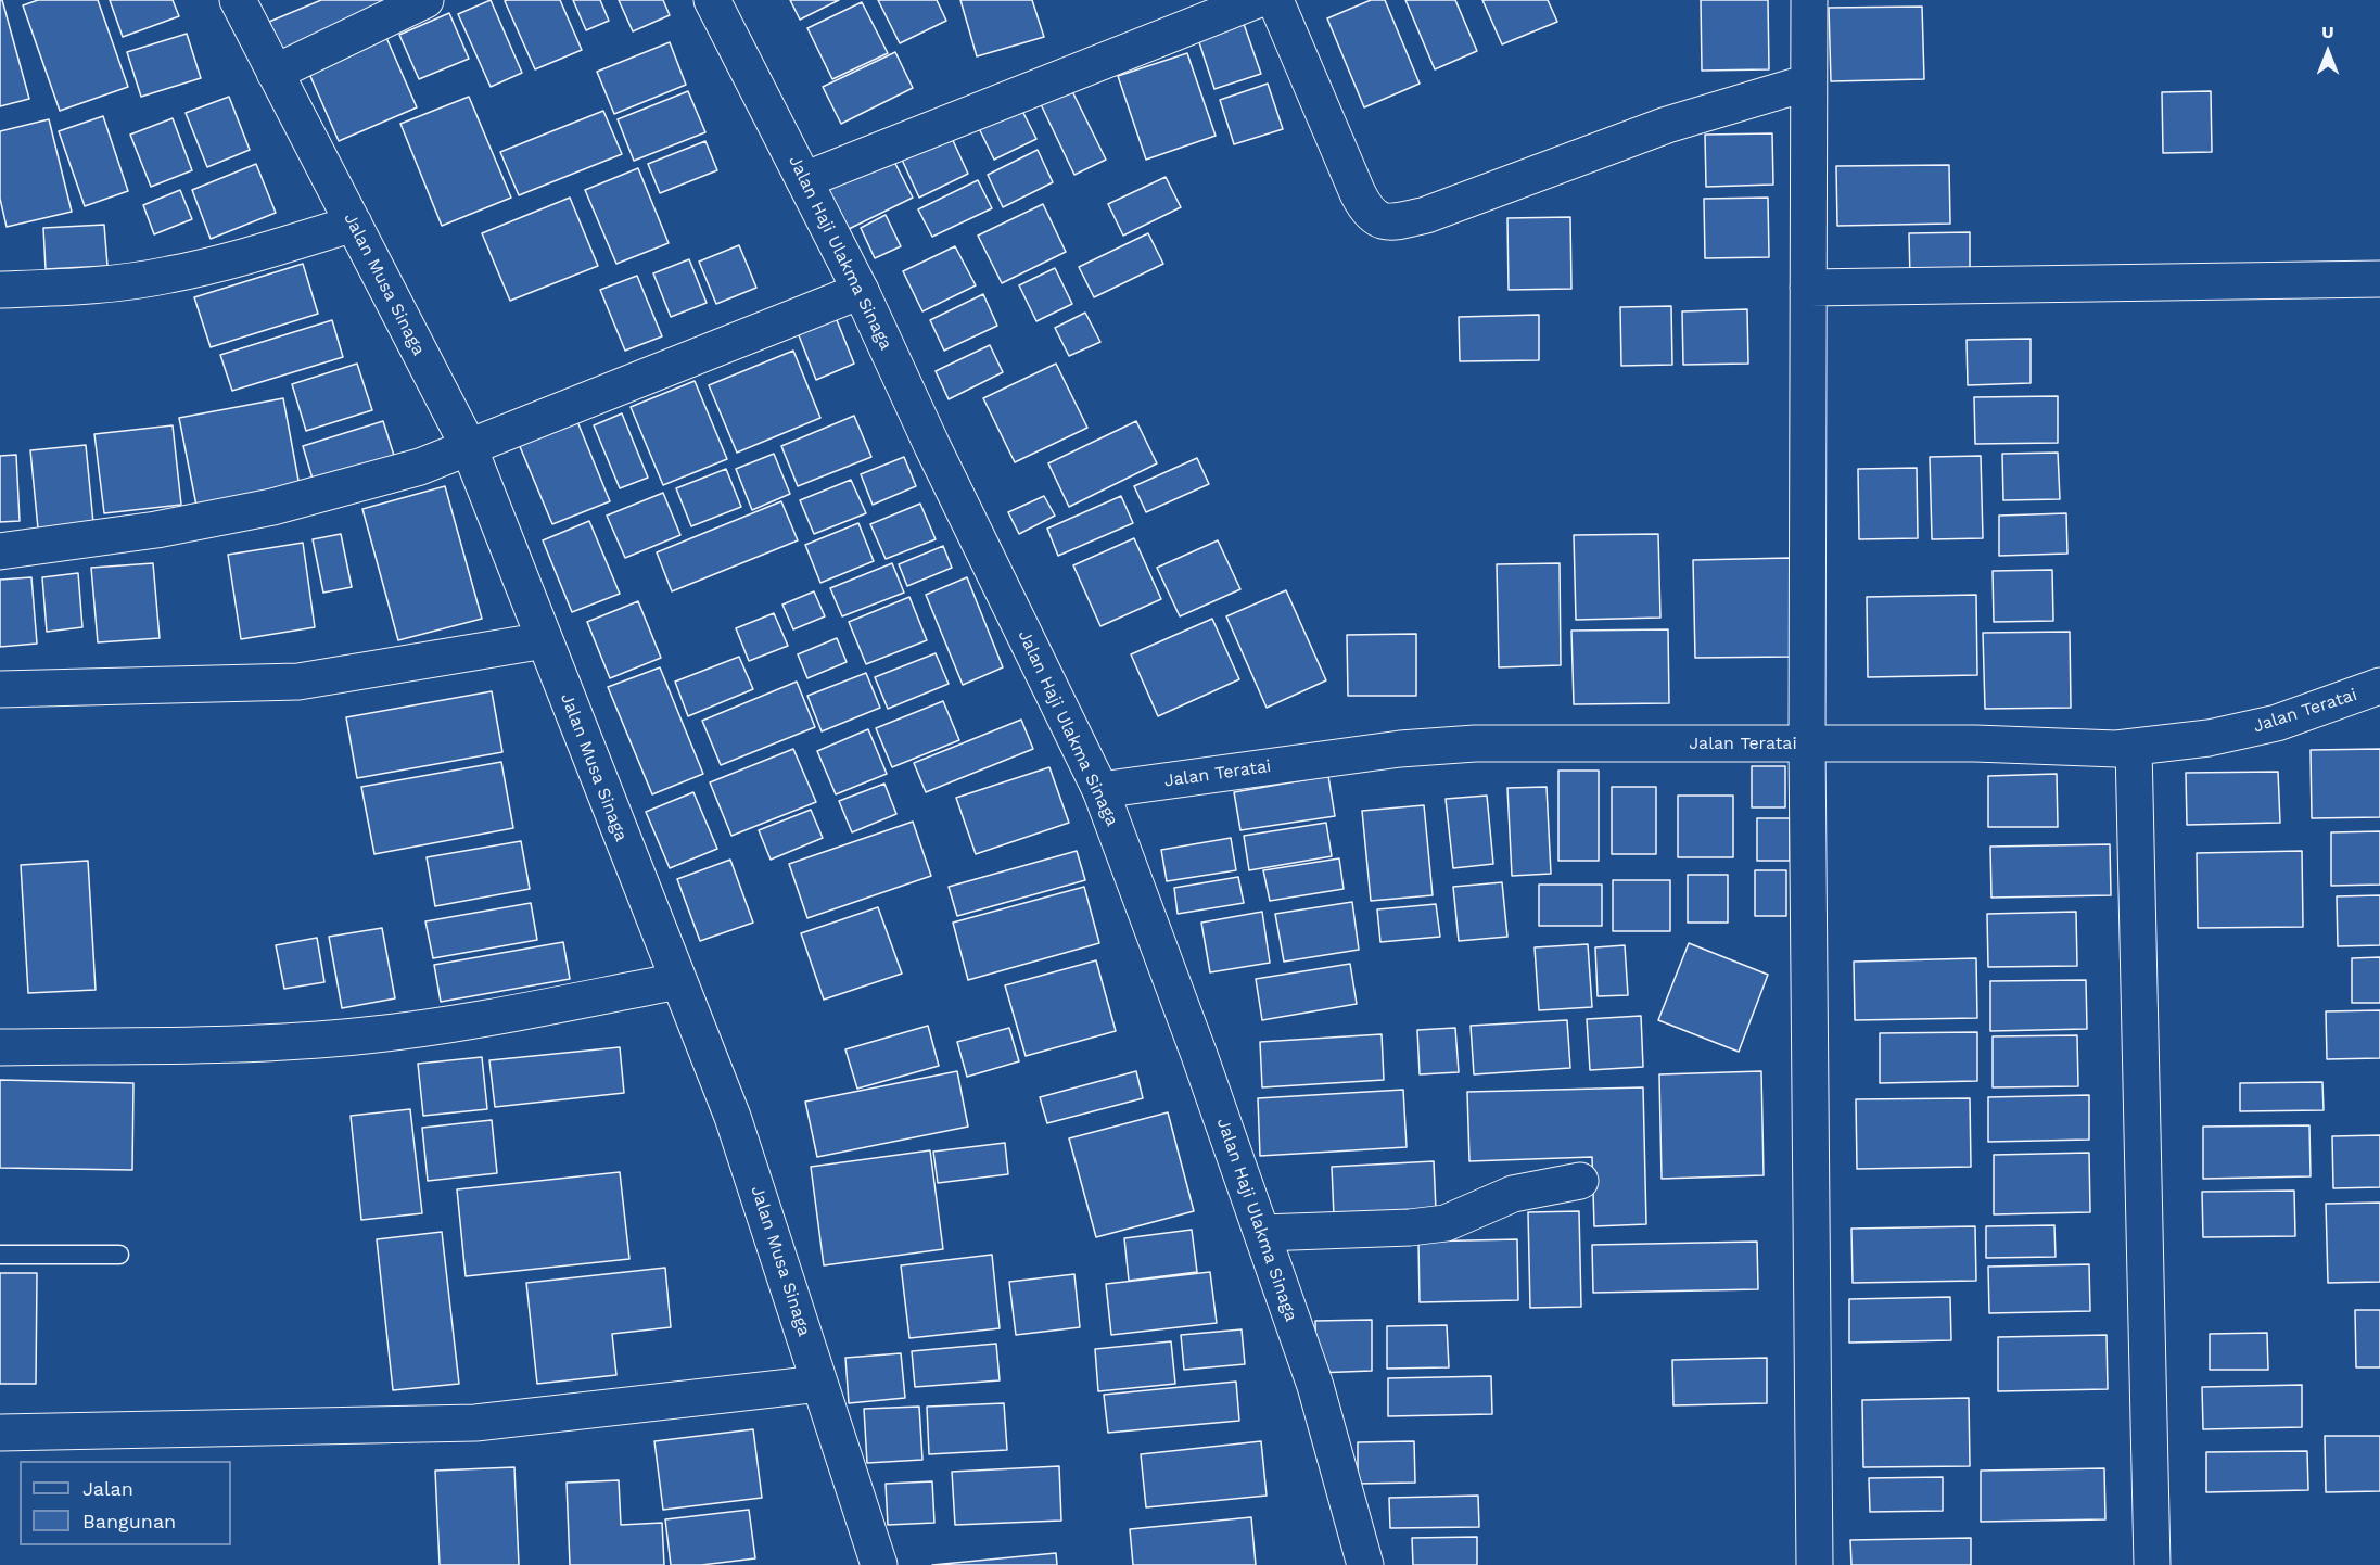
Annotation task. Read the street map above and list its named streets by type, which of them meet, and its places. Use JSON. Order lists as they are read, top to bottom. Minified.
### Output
{"streets":{"street":["Jalan Haji Ulakma Sinaga","Jalan Musa Sinaga","Jalan Teratai"]},"crossings":[["Jalan Haji Ulakma Sinaga","Jalan Teratai"]],"legend":["Jalan","Bangunan"],"north":"top"}
